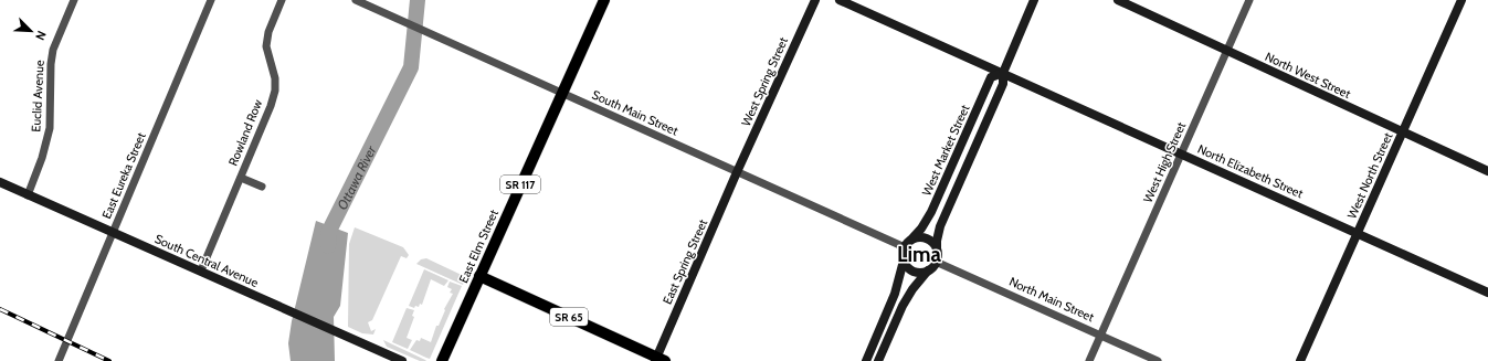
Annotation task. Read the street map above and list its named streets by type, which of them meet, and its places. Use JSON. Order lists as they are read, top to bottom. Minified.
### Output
{"streets":{"main road":["SR 117","East Elm Street","SR 65"],"street":["North West Street","West Spring Street","Euclid Avenue","South Main Street","Rowland Row","West Market Street","West High Street","North Elizabeth Street","East Eureka Street","West North Street","South Central Avenue","East Spring Street","North Main Street"]},"crossings":[["North West Street","West High Street"],["North West Street","West North Street"],["West Spring Street","South Main Street"],["West Spring Street","East Spring Street"],["Euclid Avenue","South Central Avenue"],["South Main Street","West Market Street"],["South Main Street","SR 117"],["South Main Street","East Elm Street"],["South Main Street","East Spring Street"],["South Main Street","North Main Street"],["Rowland Row","South Central Avenue"],["West Market Street","North Elizabeth Street"],["West Market Street","North Main Street"],["West High Street","North Elizabeth Street"],["West High Street","North Main Street"],["North Elizabeth Street","West North Street"],["East Eureka Street","South Central Avenue"],["SR 117","East Elm Street"],["East Elm Street","SR 65"],["East Spring Street","SR 65"]],"districts":["Lima"],"water":["Ottawa River"],"north":"bottom right"}
